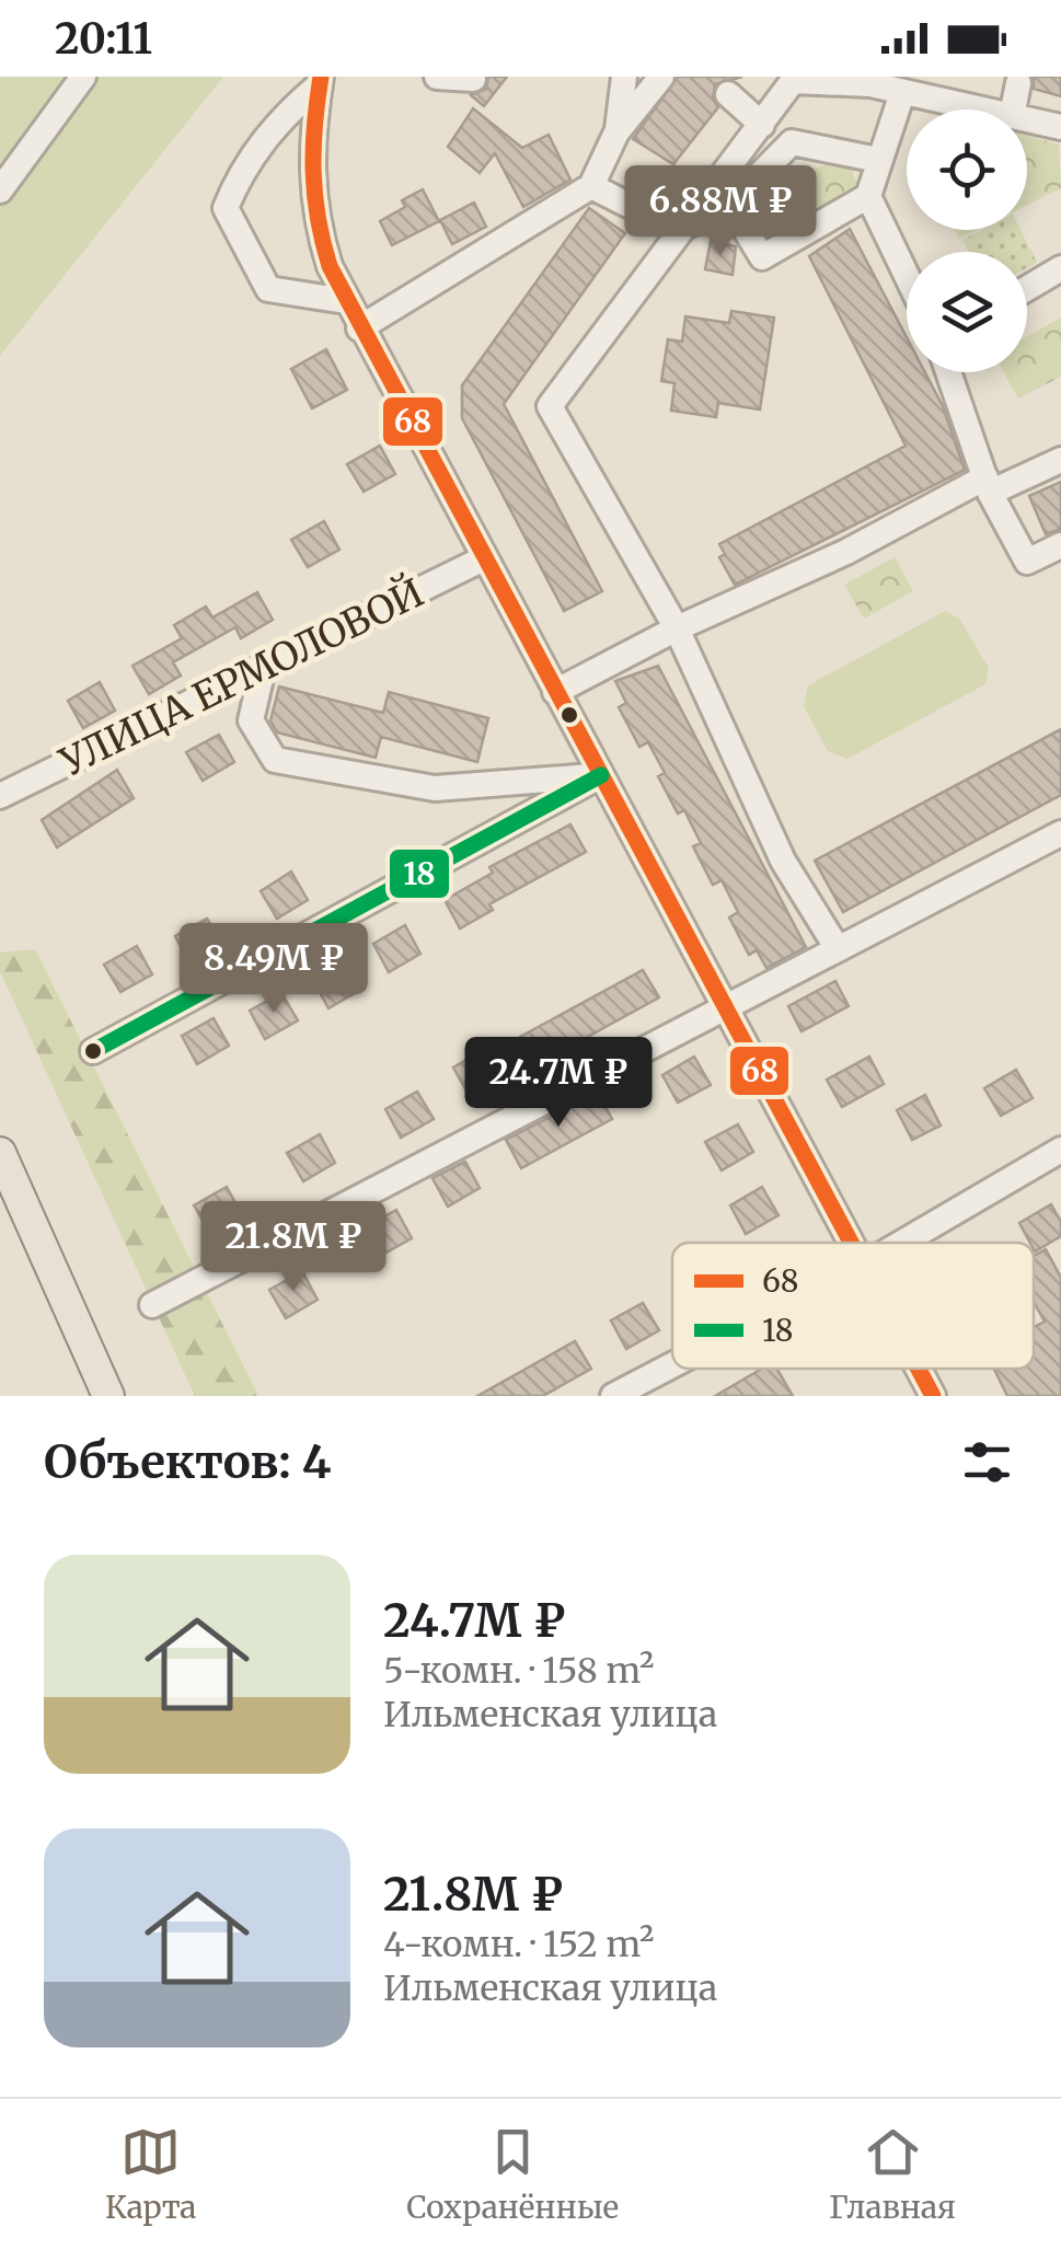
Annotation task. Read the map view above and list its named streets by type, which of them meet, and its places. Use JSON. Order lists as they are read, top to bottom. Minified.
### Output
{"streets":{"street":["УЛИЦА ЕРМОЛОВОЙ"]},"lines":["transit line 68","transit line 18"],"legend":["68","18"],"page":{"status":"20:11","price":["6.88M ₽","8.49M ₽","24.7M ₽","21.8M ₽"],"heading":"Объектов: 4","list":[{"name":"24.7M ₽","note":"5-комн. · 158 m² · Ильменская улица"},{"name":"21.8M ₽","note":"4-комн. · 152 m² · Ильменская улица"}],"tabs":["Карта","Сохранённые","Главная"]}}
